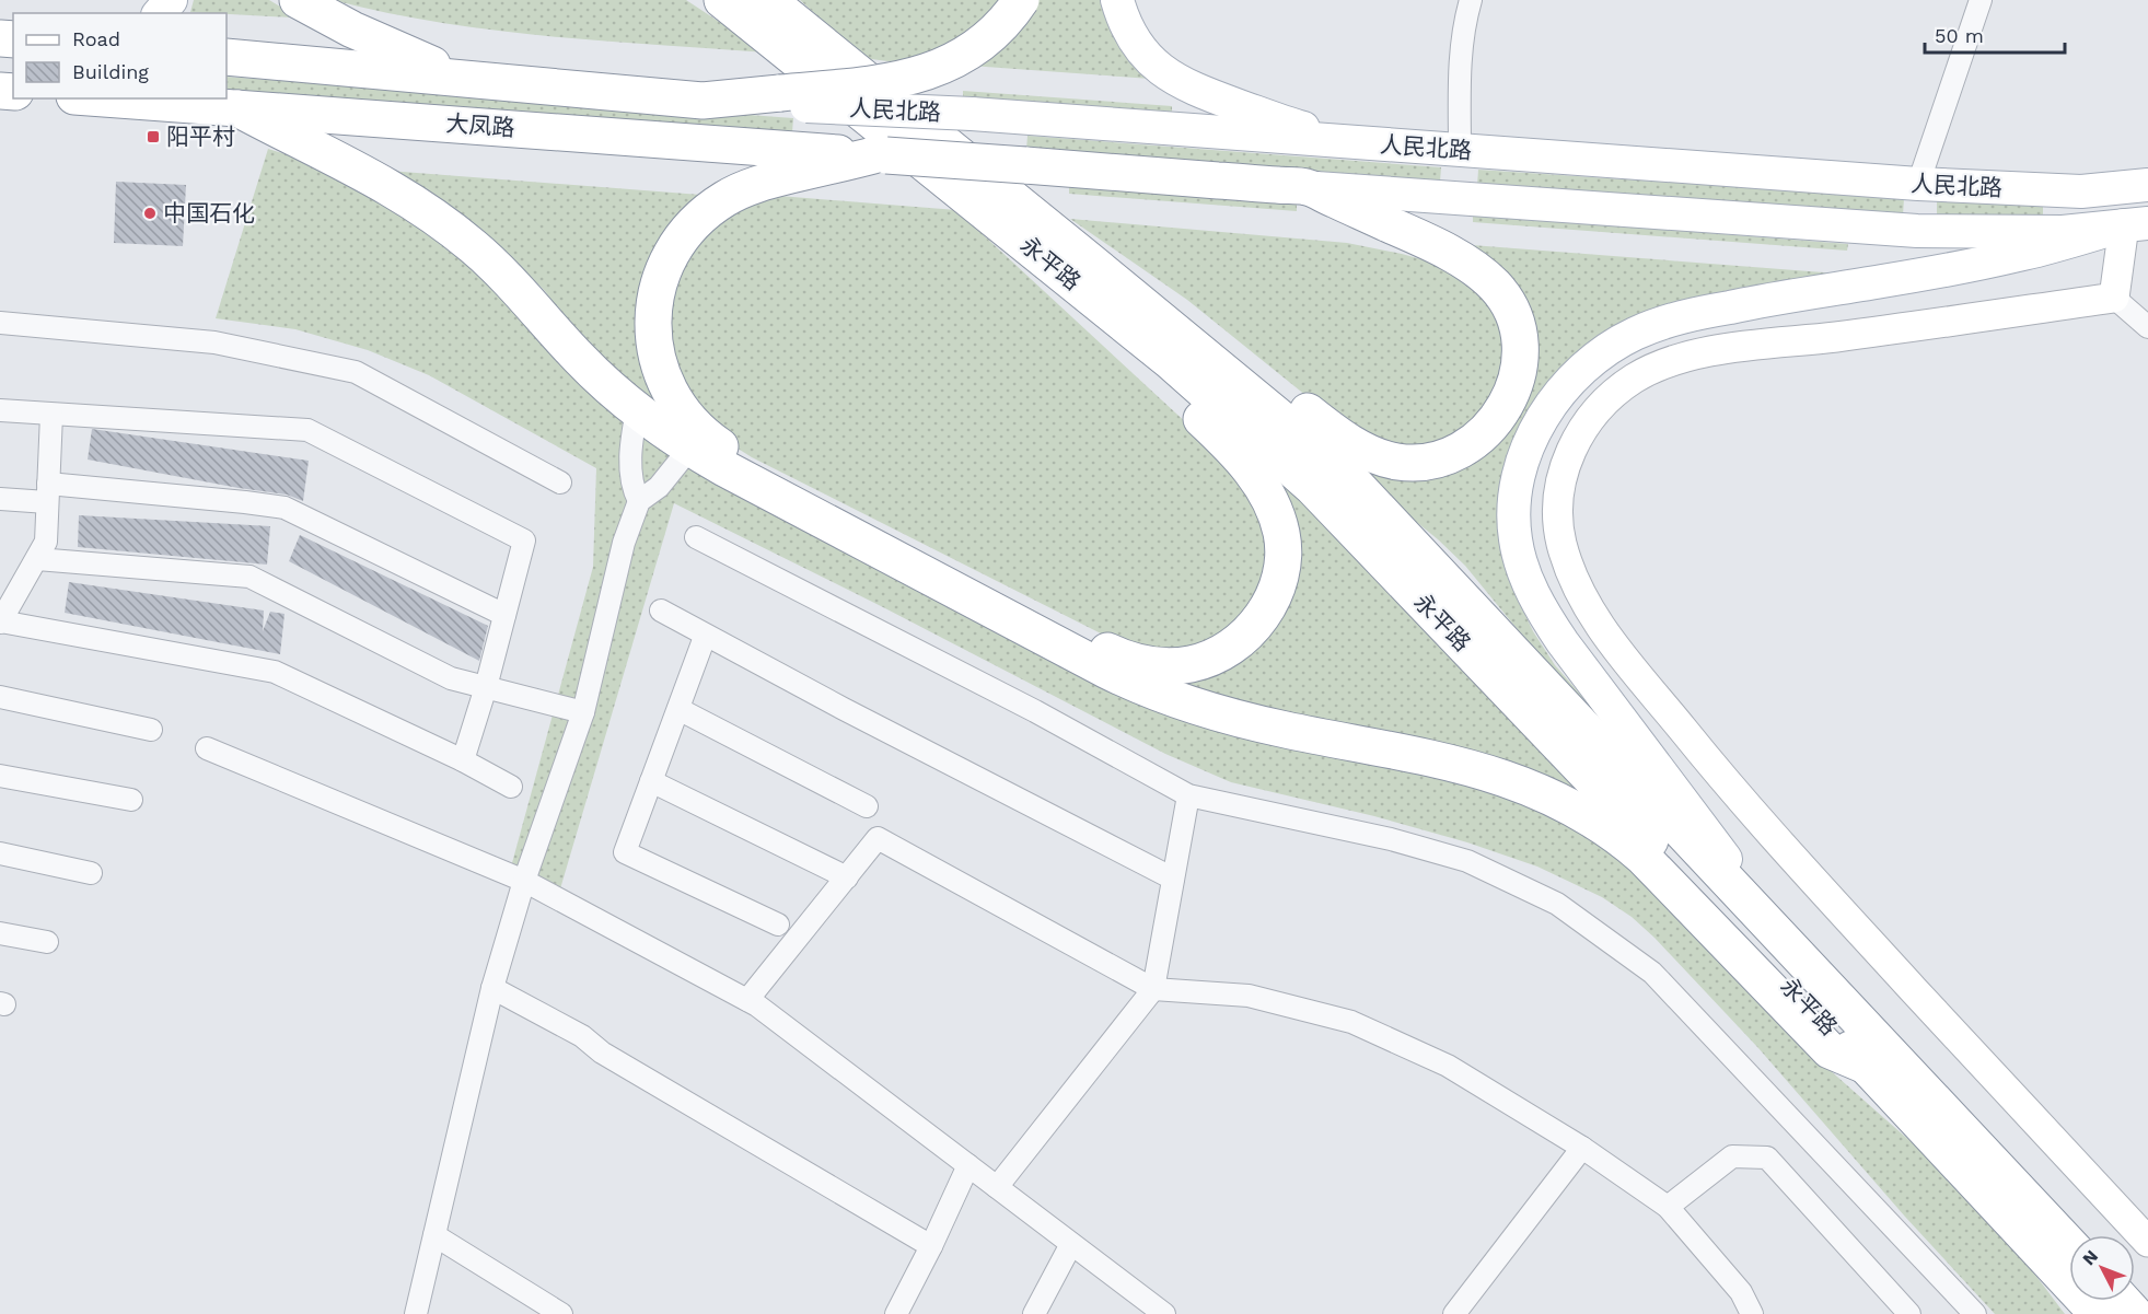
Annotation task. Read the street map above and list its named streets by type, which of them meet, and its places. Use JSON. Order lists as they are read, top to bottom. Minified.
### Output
{"streets":{"highway":["人民北路","大凤路","永平路"]},"crossings":[["人民北路","大凤路"]],"places":{"transit":["阳平村"],"other":["中国石化"]},"legend":["Road","Building"],"scale_bar":"50 m","north":"top left"}
